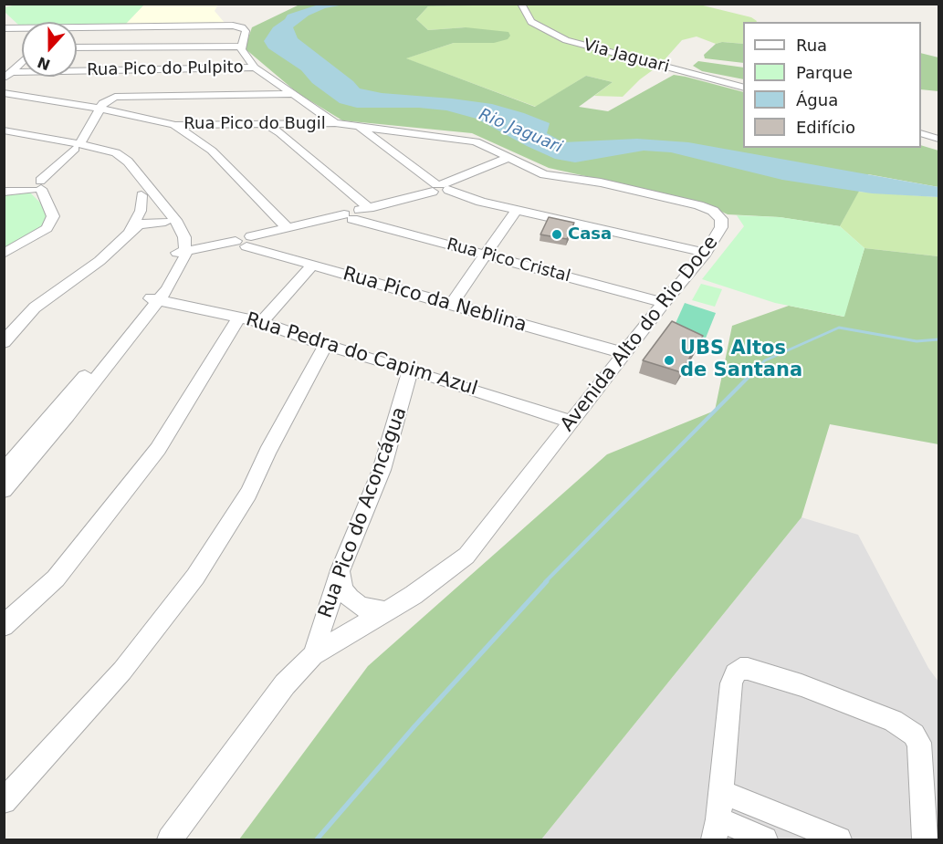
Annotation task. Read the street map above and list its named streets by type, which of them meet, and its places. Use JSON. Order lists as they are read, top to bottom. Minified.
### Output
{"streets":{"street":["Via Jaguari","Rua Pico do Pulpito","Rua Pico do Bugil","Rua Pico Cristal","Rua Pico da Neblina","Avenida Alto do Rio Doce","Rua Pedra do Capim Azul","Rua Pico do Aconcágua"]},"crossings":[["Rua Pico do Pulpito","Avenida Alto do Rio Doce"],["Rua Pico do Bugil","Avenida Alto do Rio Doce"],["Rua Pico Cristal","Avenida Alto do Rio Doce"],["Rua Pico da Neblina","Avenida Alto do Rio Doce"],["Avenida Alto do Rio Doce","Rua Pedra do Capim Azul"],["Avenida Alto do Rio Doce","Rua Pico do Aconcágua"],["Rua Pedra do Capim Azul","Rua Pico do Aconcágua"]],"water":["Rio Jaguari"],"places":["Casa","UBS Altos de Santana"],"legend":["Rua","Parque","Água","Edifício"],"north":"bottom"}
